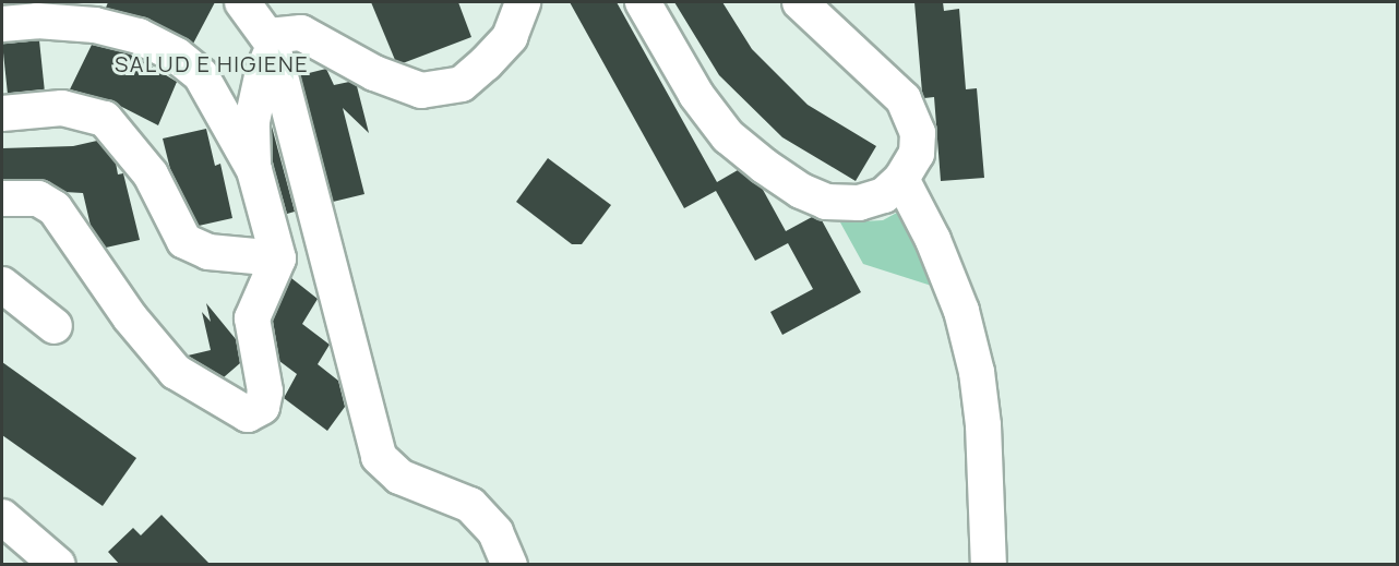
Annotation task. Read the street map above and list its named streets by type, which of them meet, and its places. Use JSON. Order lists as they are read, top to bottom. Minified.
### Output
{"districts":["SALUD E HIGIENE"]}
